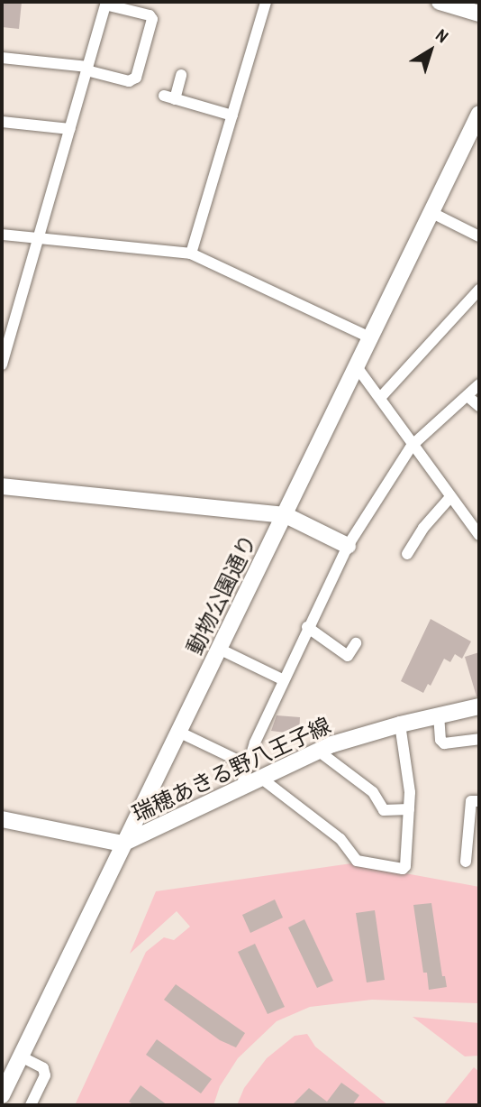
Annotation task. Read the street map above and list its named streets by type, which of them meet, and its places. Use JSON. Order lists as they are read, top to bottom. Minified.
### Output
{"streets":{"street":["動物公園通り","瑞穂あきる野八王子線"]},"crossings":[["動物公園通り","瑞穂あきる野八王子線"]],"north":"top right"}
